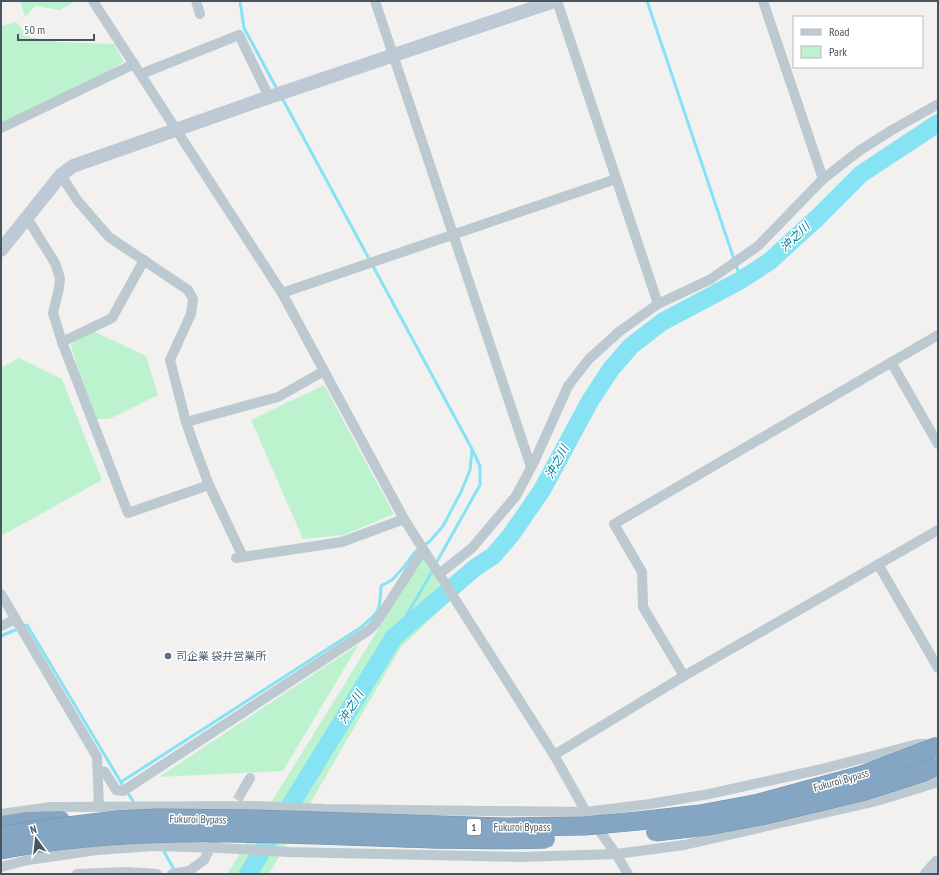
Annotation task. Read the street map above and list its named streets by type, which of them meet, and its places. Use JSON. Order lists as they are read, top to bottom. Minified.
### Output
{"streets":{"highway":["Fukuroi Bypass","1"]},"water":["沖之川"],"places":["司企業 袋井営業所"],"legend":["Road","Park"],"scale_bar":"50 m","north":"top"}
